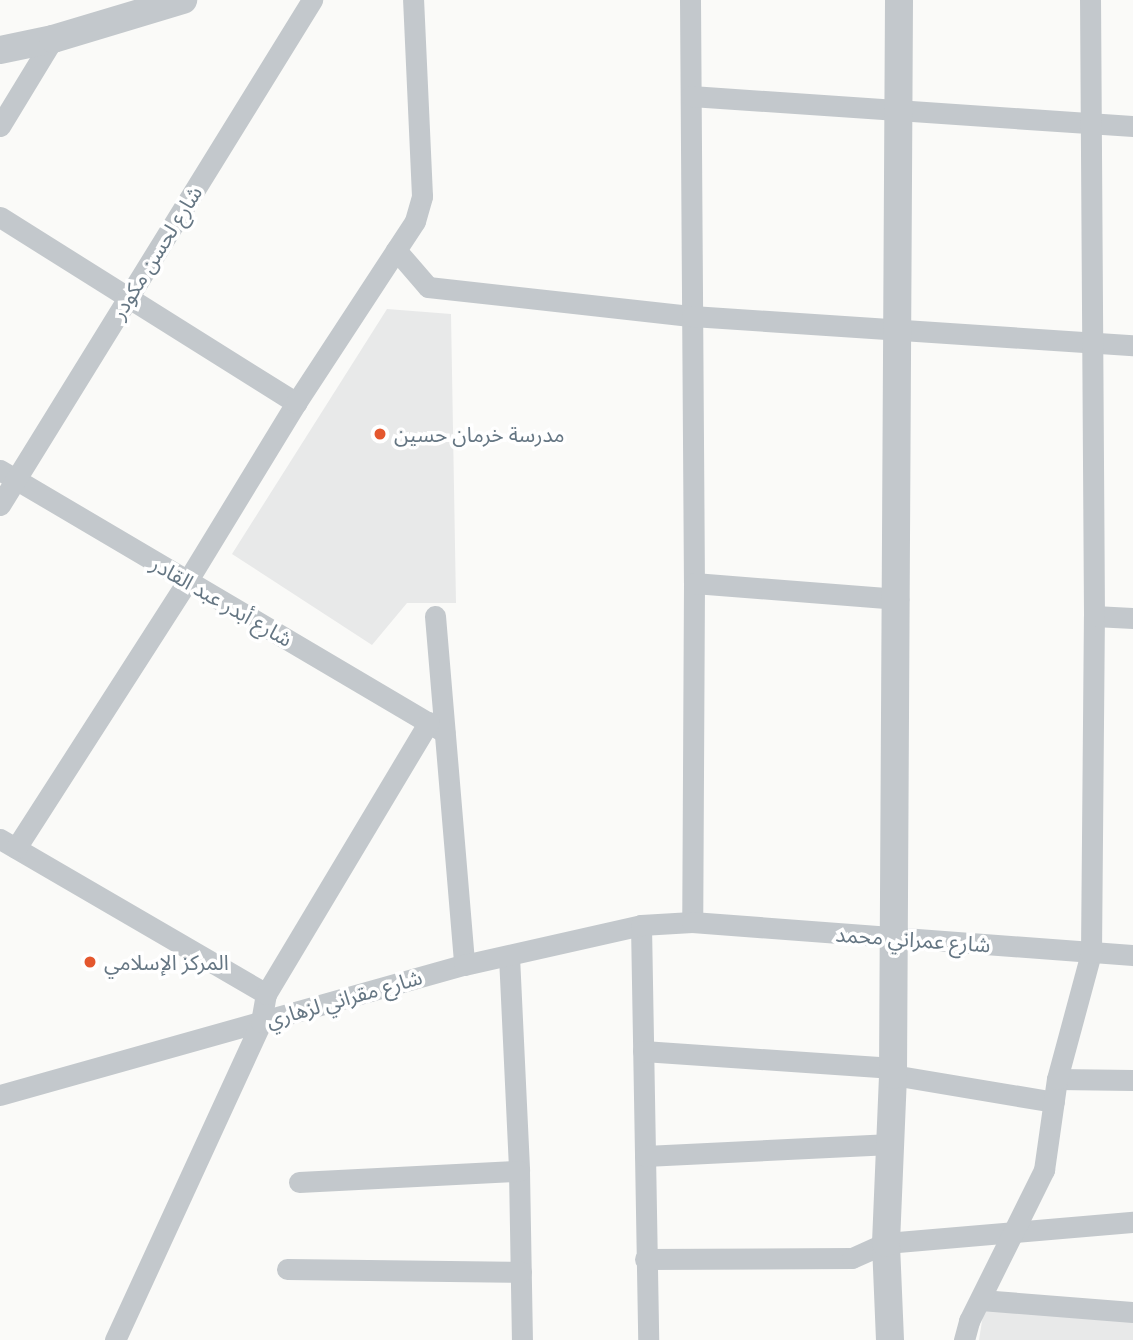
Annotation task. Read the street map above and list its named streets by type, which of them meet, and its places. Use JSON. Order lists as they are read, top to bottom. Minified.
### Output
{"streets":{"street":["شارع لحسن مكودر","شارع أبدر عبد القادر","شارع عمراني محمد","شارع مقراني لزهاري"]},"crossings":[["شارع لحسن مكودر","شارع أبدر عبد القادر"],["شارع عمراني محمد","شارع مقراني لزهاري"]],"places":["مدرسة خرمان حسين","المركز الإسلامي"]}
